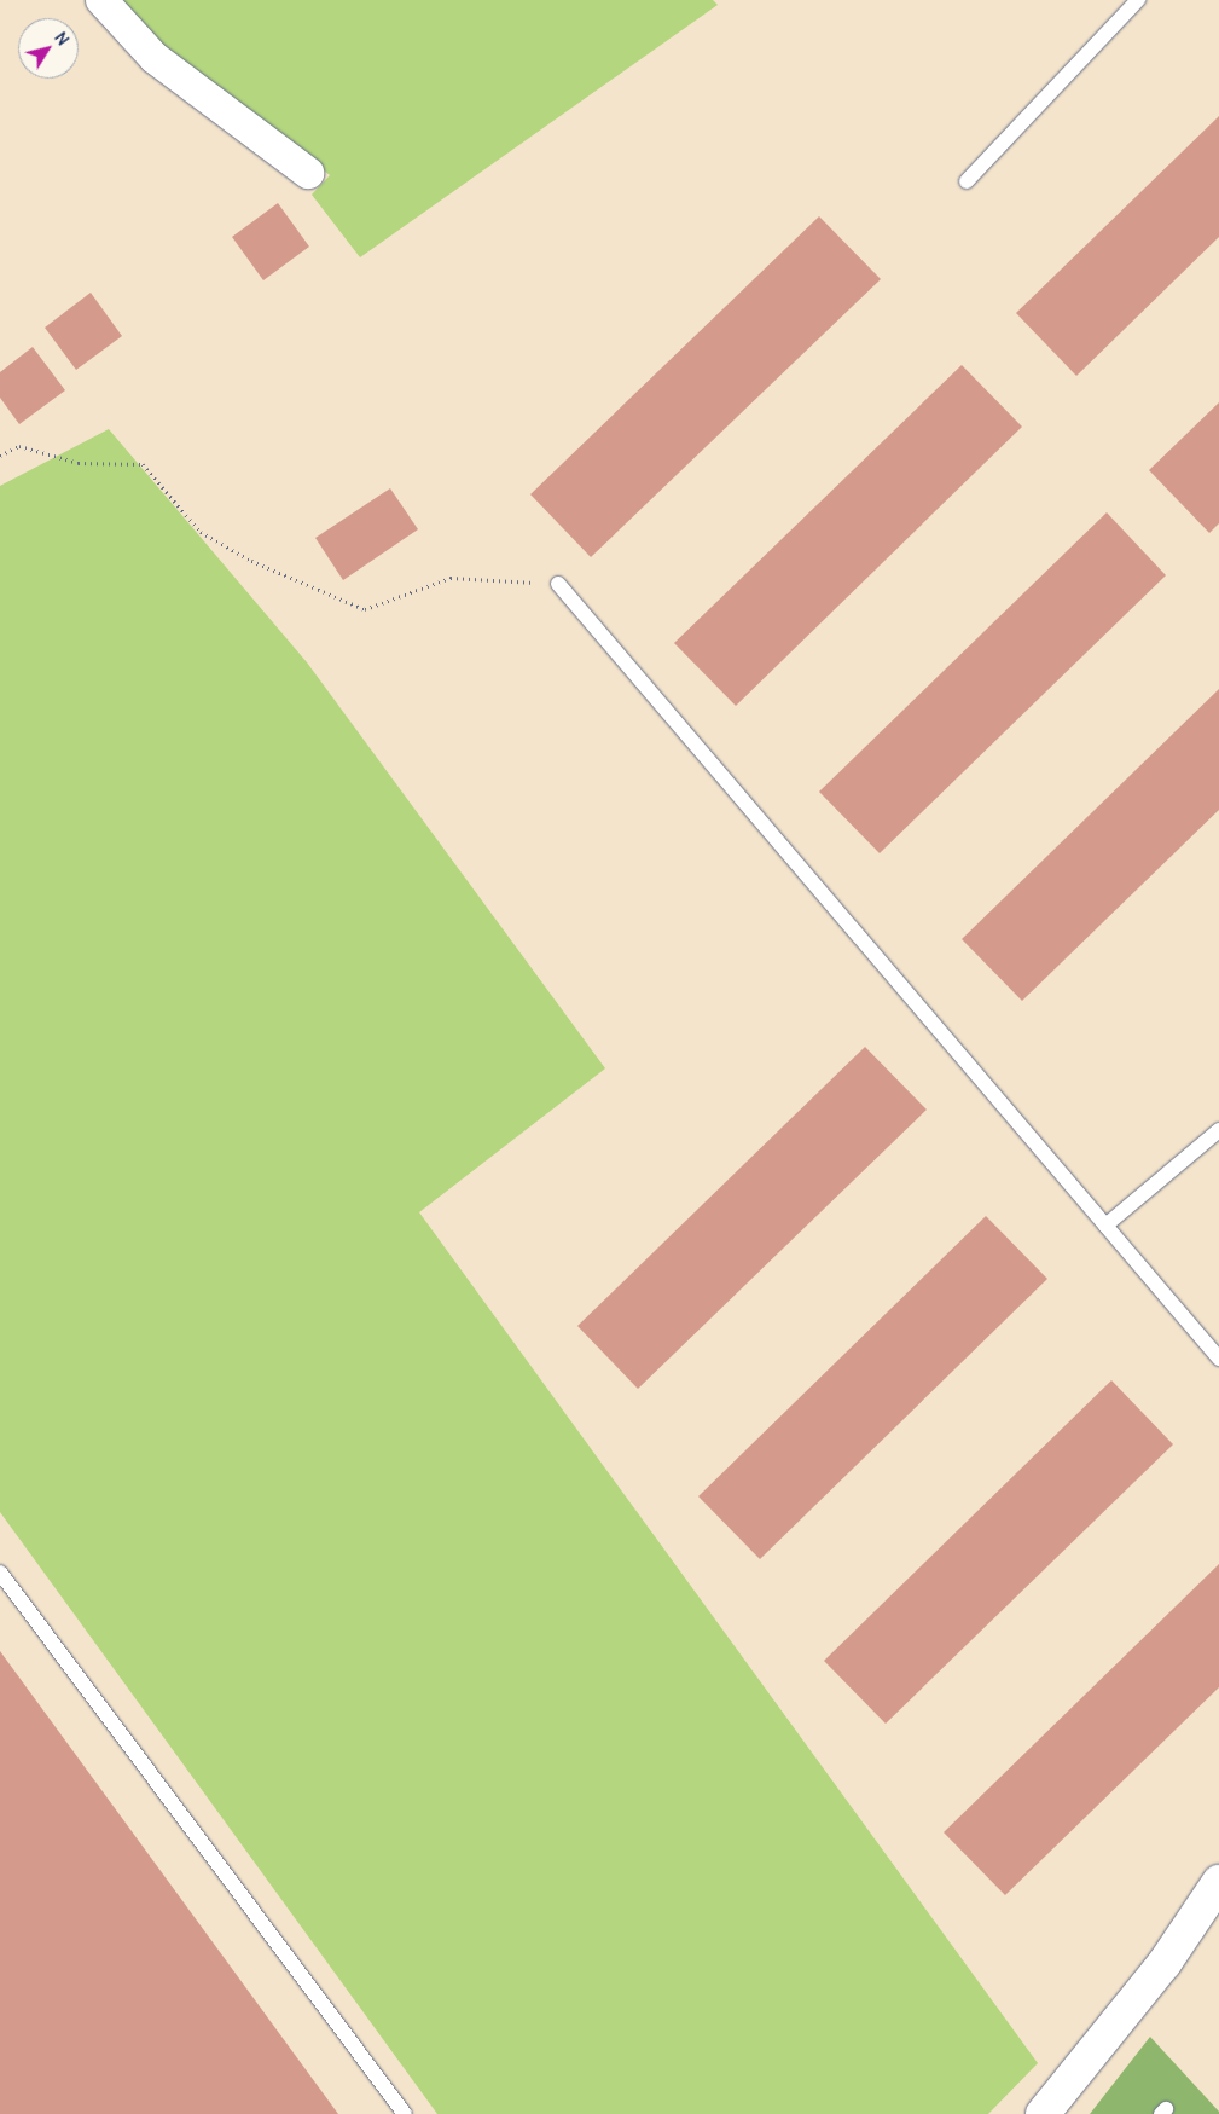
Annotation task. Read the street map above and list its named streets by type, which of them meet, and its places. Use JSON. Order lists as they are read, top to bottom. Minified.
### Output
{"north":"top right"}
